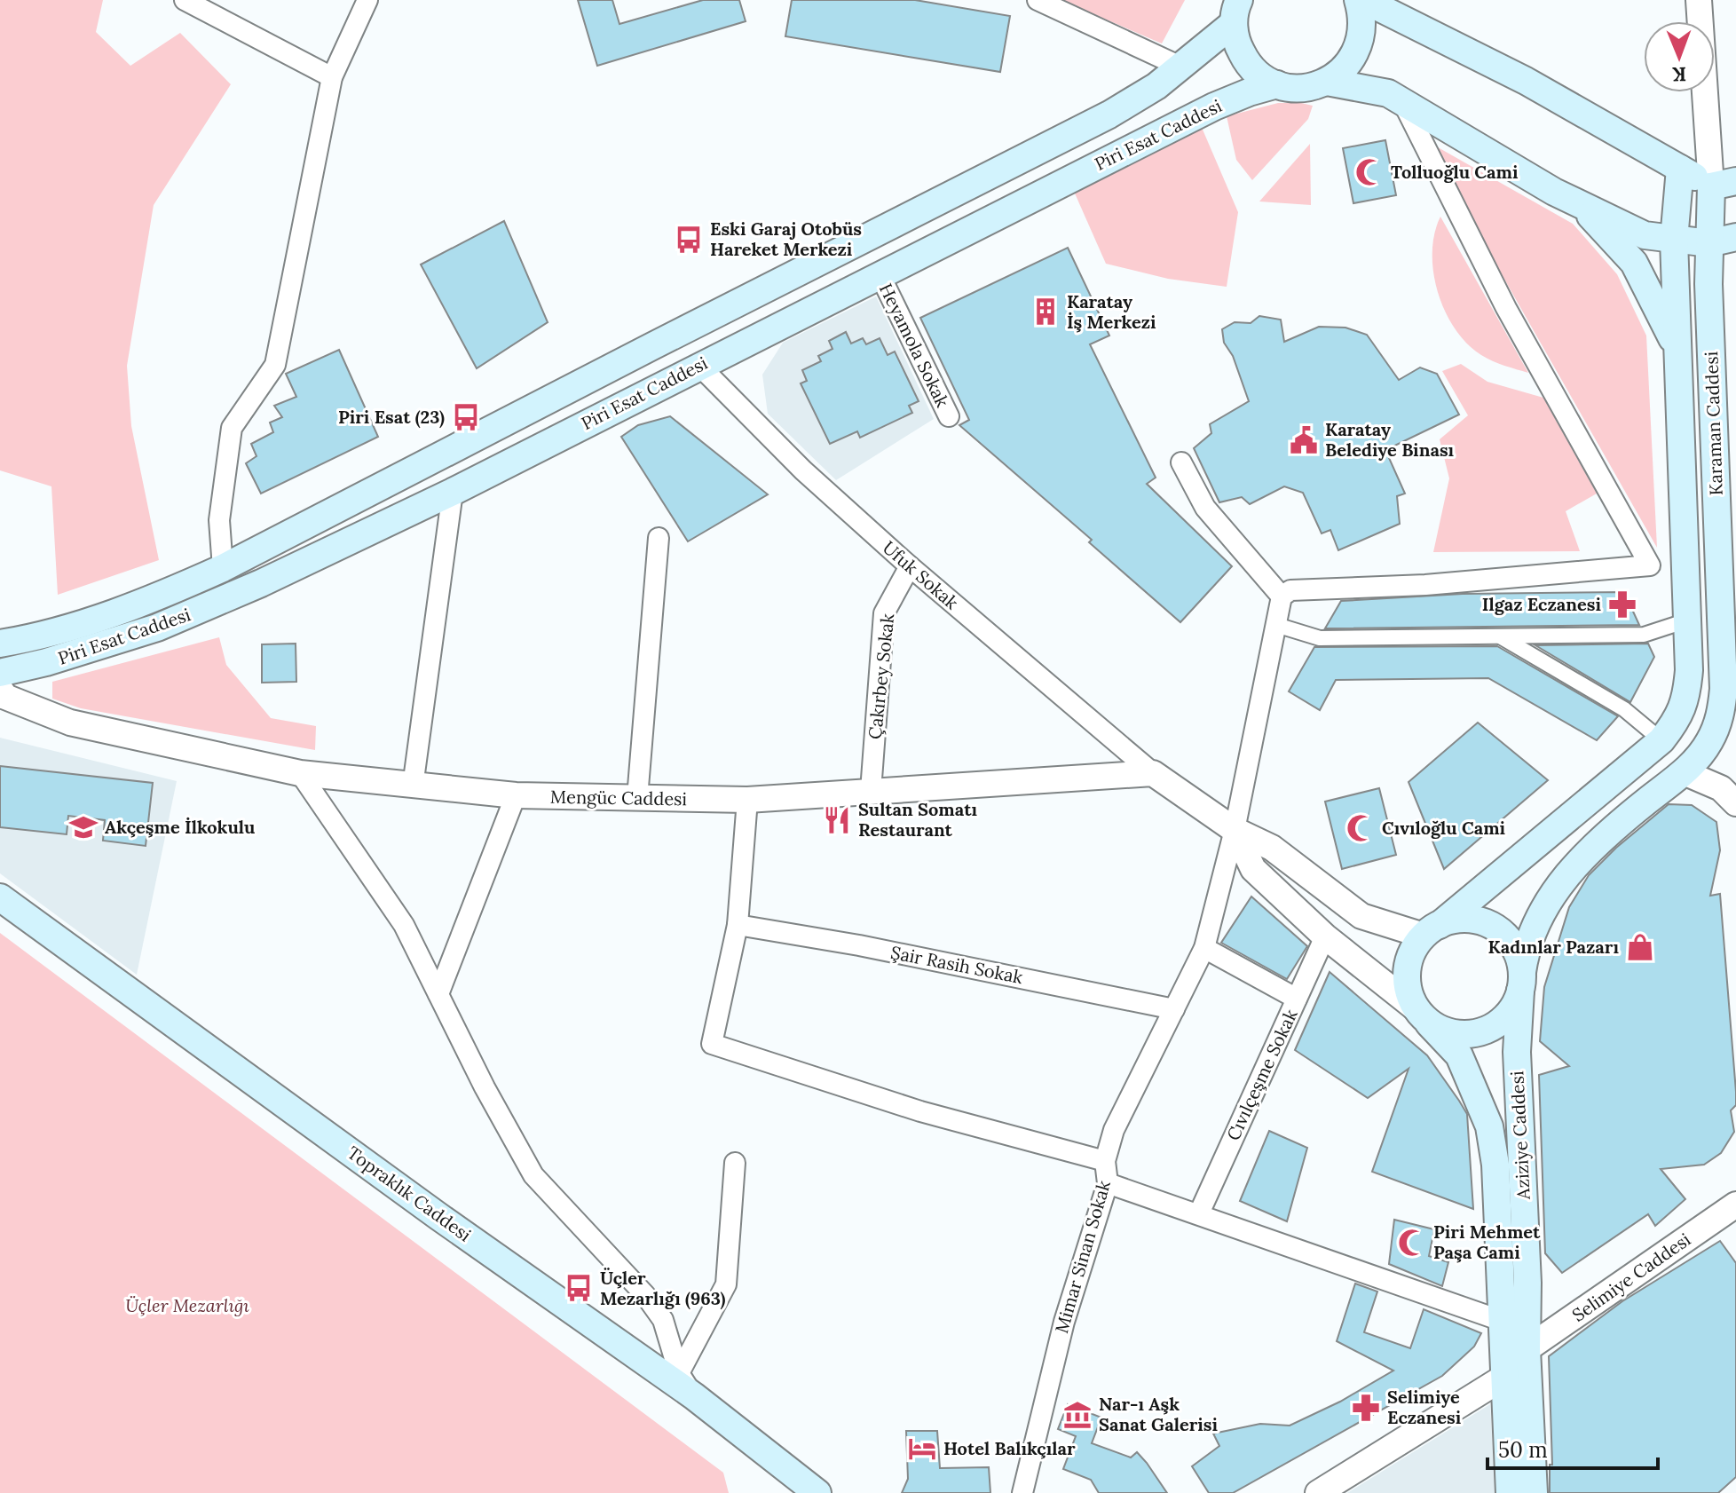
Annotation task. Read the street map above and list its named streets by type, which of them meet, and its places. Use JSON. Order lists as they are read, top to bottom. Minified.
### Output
{"streets":{"main road":["Piri Esat Caddesi","Karaman Caddesi","Aziziye Caddesi","Topraklık Caddesi"],"street":["Heyamola Sokak","Ufuk Sokak","Çakırbey Sokak","Mengüc Caddesi","Şair Rasih Sokak","Cıvılçeşme Sokak","Mimar Sinan Sokak","Selimiye Caddesi"]},"crossings":[["Piri Esat Caddesi","Heyamola Sokak"],["Piri Esat Caddesi","Ufuk Sokak"],["Karaman Caddesi","Aziziye Caddesi"],["Ufuk Sokak","Çakırbey Sokak"],["Ufuk Sokak","Mengüc Caddesi"],["Çakırbey Sokak","Mengüc Caddesi"],["Şair Rasih Sokak","Mimar Sinan Sokak"],["Aziziye Caddesi","Selimiye Caddesi"]],"parks":["Üçler Mezarlığı"],"places":{"mosque":["Tolluoğlu Cami","Cıvıloğlu Cami","Piri Mehmet Paşa Cami"],"bus stop":["Eski Garaj Otobüs Hareket Merkezi","Piri Esat (23)","Üçler Mezarlığı (963)"],"building":["Karatay İş Merkezi"],"public building":["Karatay Belediye Binası"],"pharmacy":["Ilgaz Eczanesi","Selimiye Eczanesi"],"restaurant":["Sultan Somatı Restaurant"],"school or university":["Akçeşme İlkokulu"],"shop":["Kadınlar Pazarı"],"museum":["Nar-ı Aşk Sanat Galerisi"],"hotel":["Hotel Balıkçılar"]},"scale_bar":"50 m","north":"bottom"}
